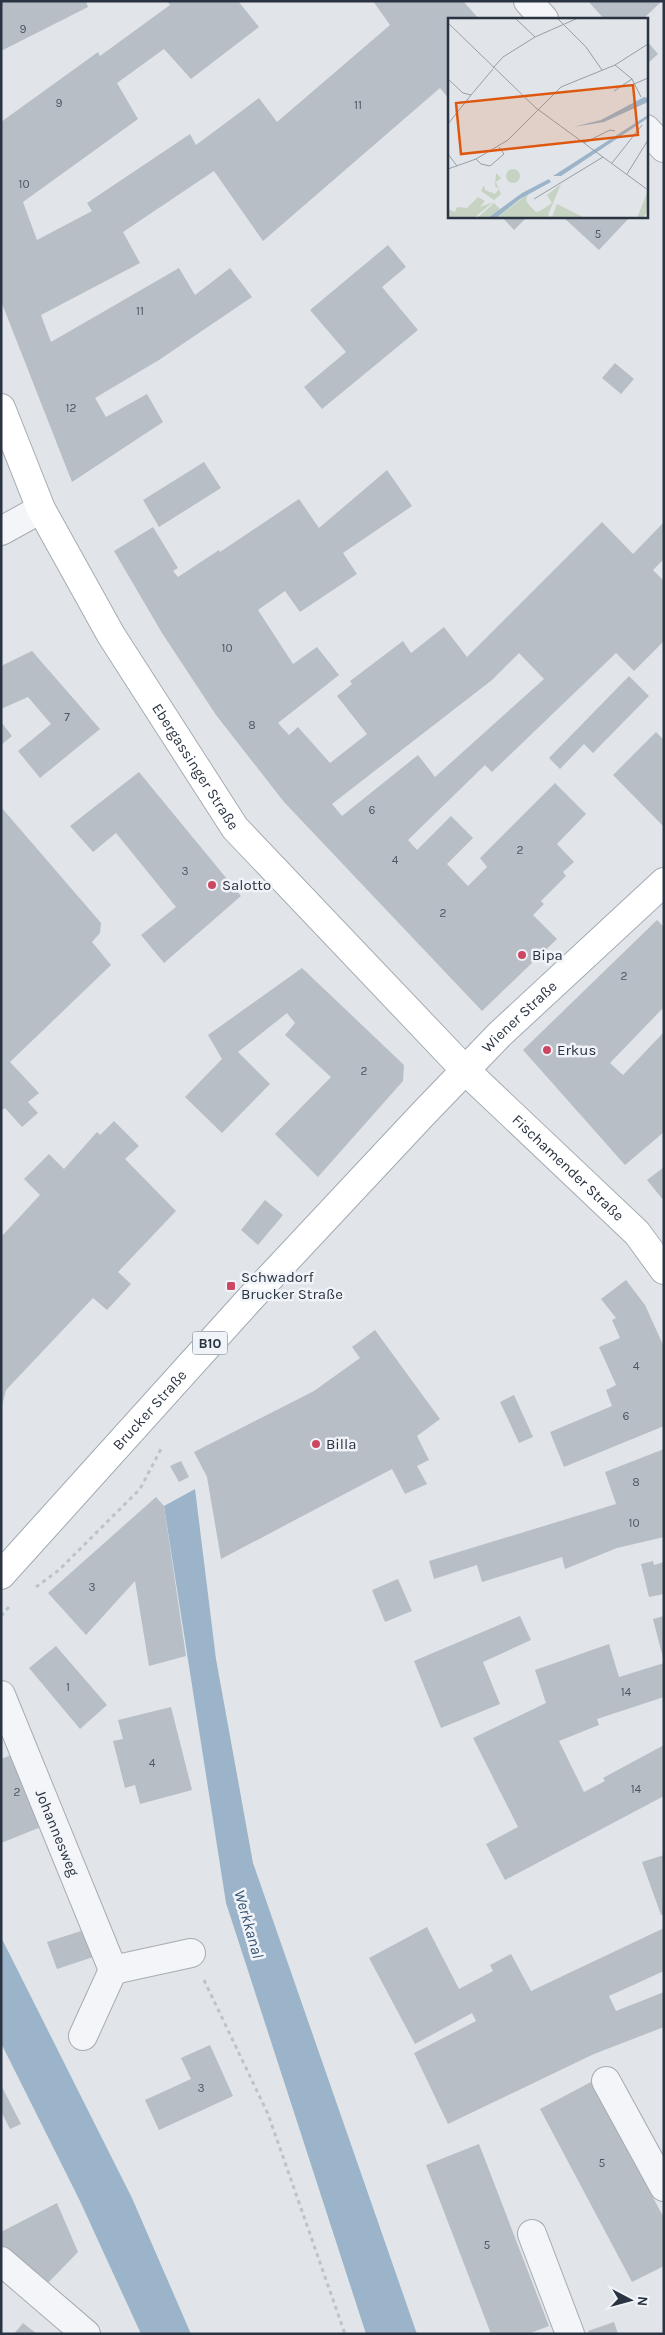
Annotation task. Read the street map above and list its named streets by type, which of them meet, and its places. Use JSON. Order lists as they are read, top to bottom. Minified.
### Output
{"streets":{"main road":["Ebergassinger Straße","Wiener Straße","Fischamender Straße","B10","Brucker Straße"],"street":["Johannesweg"]},"crossings":[["Ebergassinger Straße","Wiener Straße"],["Ebergassinger Straße","Fischamender Straße"],["Ebergassinger Straße","Brucker Straße"],["Wiener Straße","Fischamender Straße"],["Wiener Straße","Brucker Straße"],["Fischamender Straße","Brucker Straße"]],"water":["Werkkanal"],"places":{"other":["Salotto","Bipa","Erkus","Billa"],"transit":["Schwadorf Brucker Straße"]},"house_numbers":["9","9","11","10","5","11","12","10","7","8","6","2","4","3","2","2","2","4","6","8","10","3","1","14","4","14","2","3","5","5"],"north":"right"}
